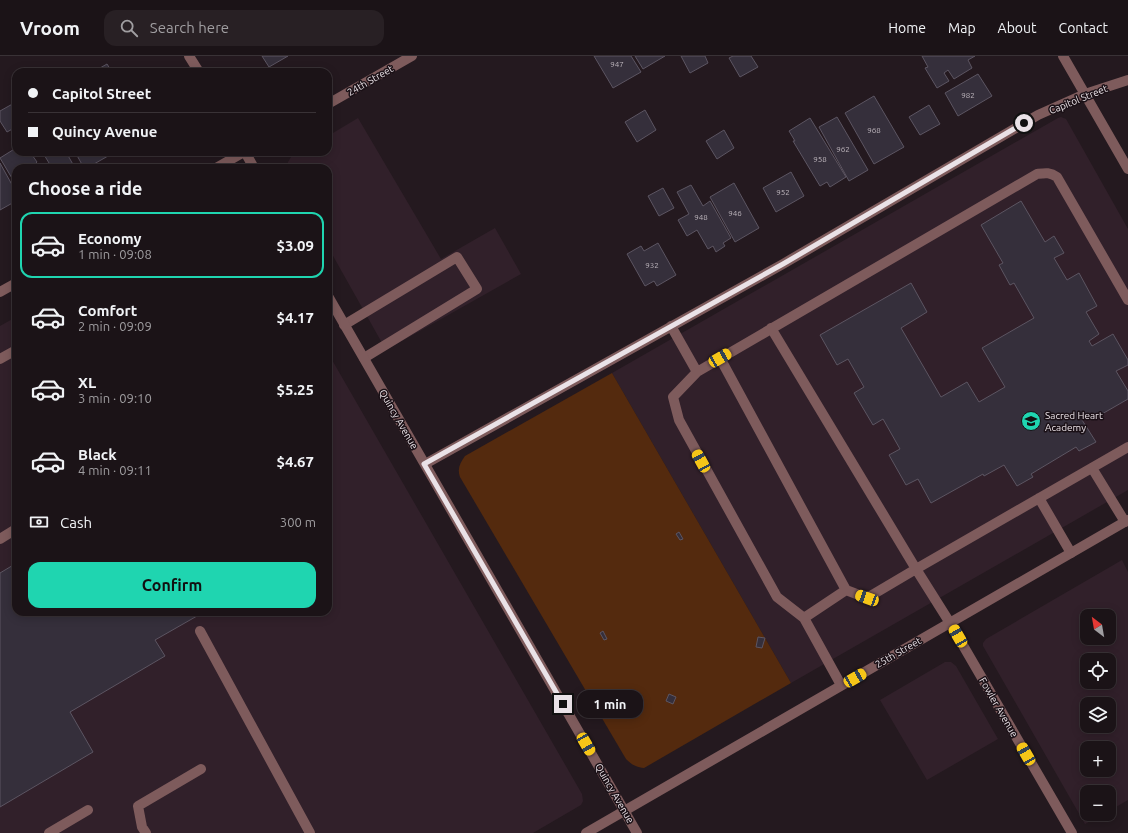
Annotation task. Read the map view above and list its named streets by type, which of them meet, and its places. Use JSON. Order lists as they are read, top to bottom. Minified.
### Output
{"streets":{"street":["24th Street","Capitol Street","Quincy Avenue","25th Street","Fowler Avenue"]},"crossings":[["Capitol Street","Quincy Avenue"],["Quincy Avenue","25th Street"],["25th Street","Fowler Avenue"]],"places":{"school or university":["Sacred Heart Academy"]},"house_numbers":["947","982","968","962","958","952","946","948","932"],"north":"top left","page":{"header":"Vroom","search":"Search here","nav":["Home","Map","About","Contact"],"banner":["Capitol Street","Quincy Avenue"],"heading":"Choose a ride","list":[{"name":"Economy","note":"1 min · 09:08","value":"$3.09"},{"name":"Comfort","note":"2 min · 09:09","value":"$4.17"},{"name":"XL","note":"3 min · 09:10","value":"$5.25"},{"name":"Black","note":"4 min · 09:11","value":"$4.67"}],"pay":["Cash","300 m"],"buttons":"Confirm","map_buttons":["+","−"],"bubble":"1 min"}}
